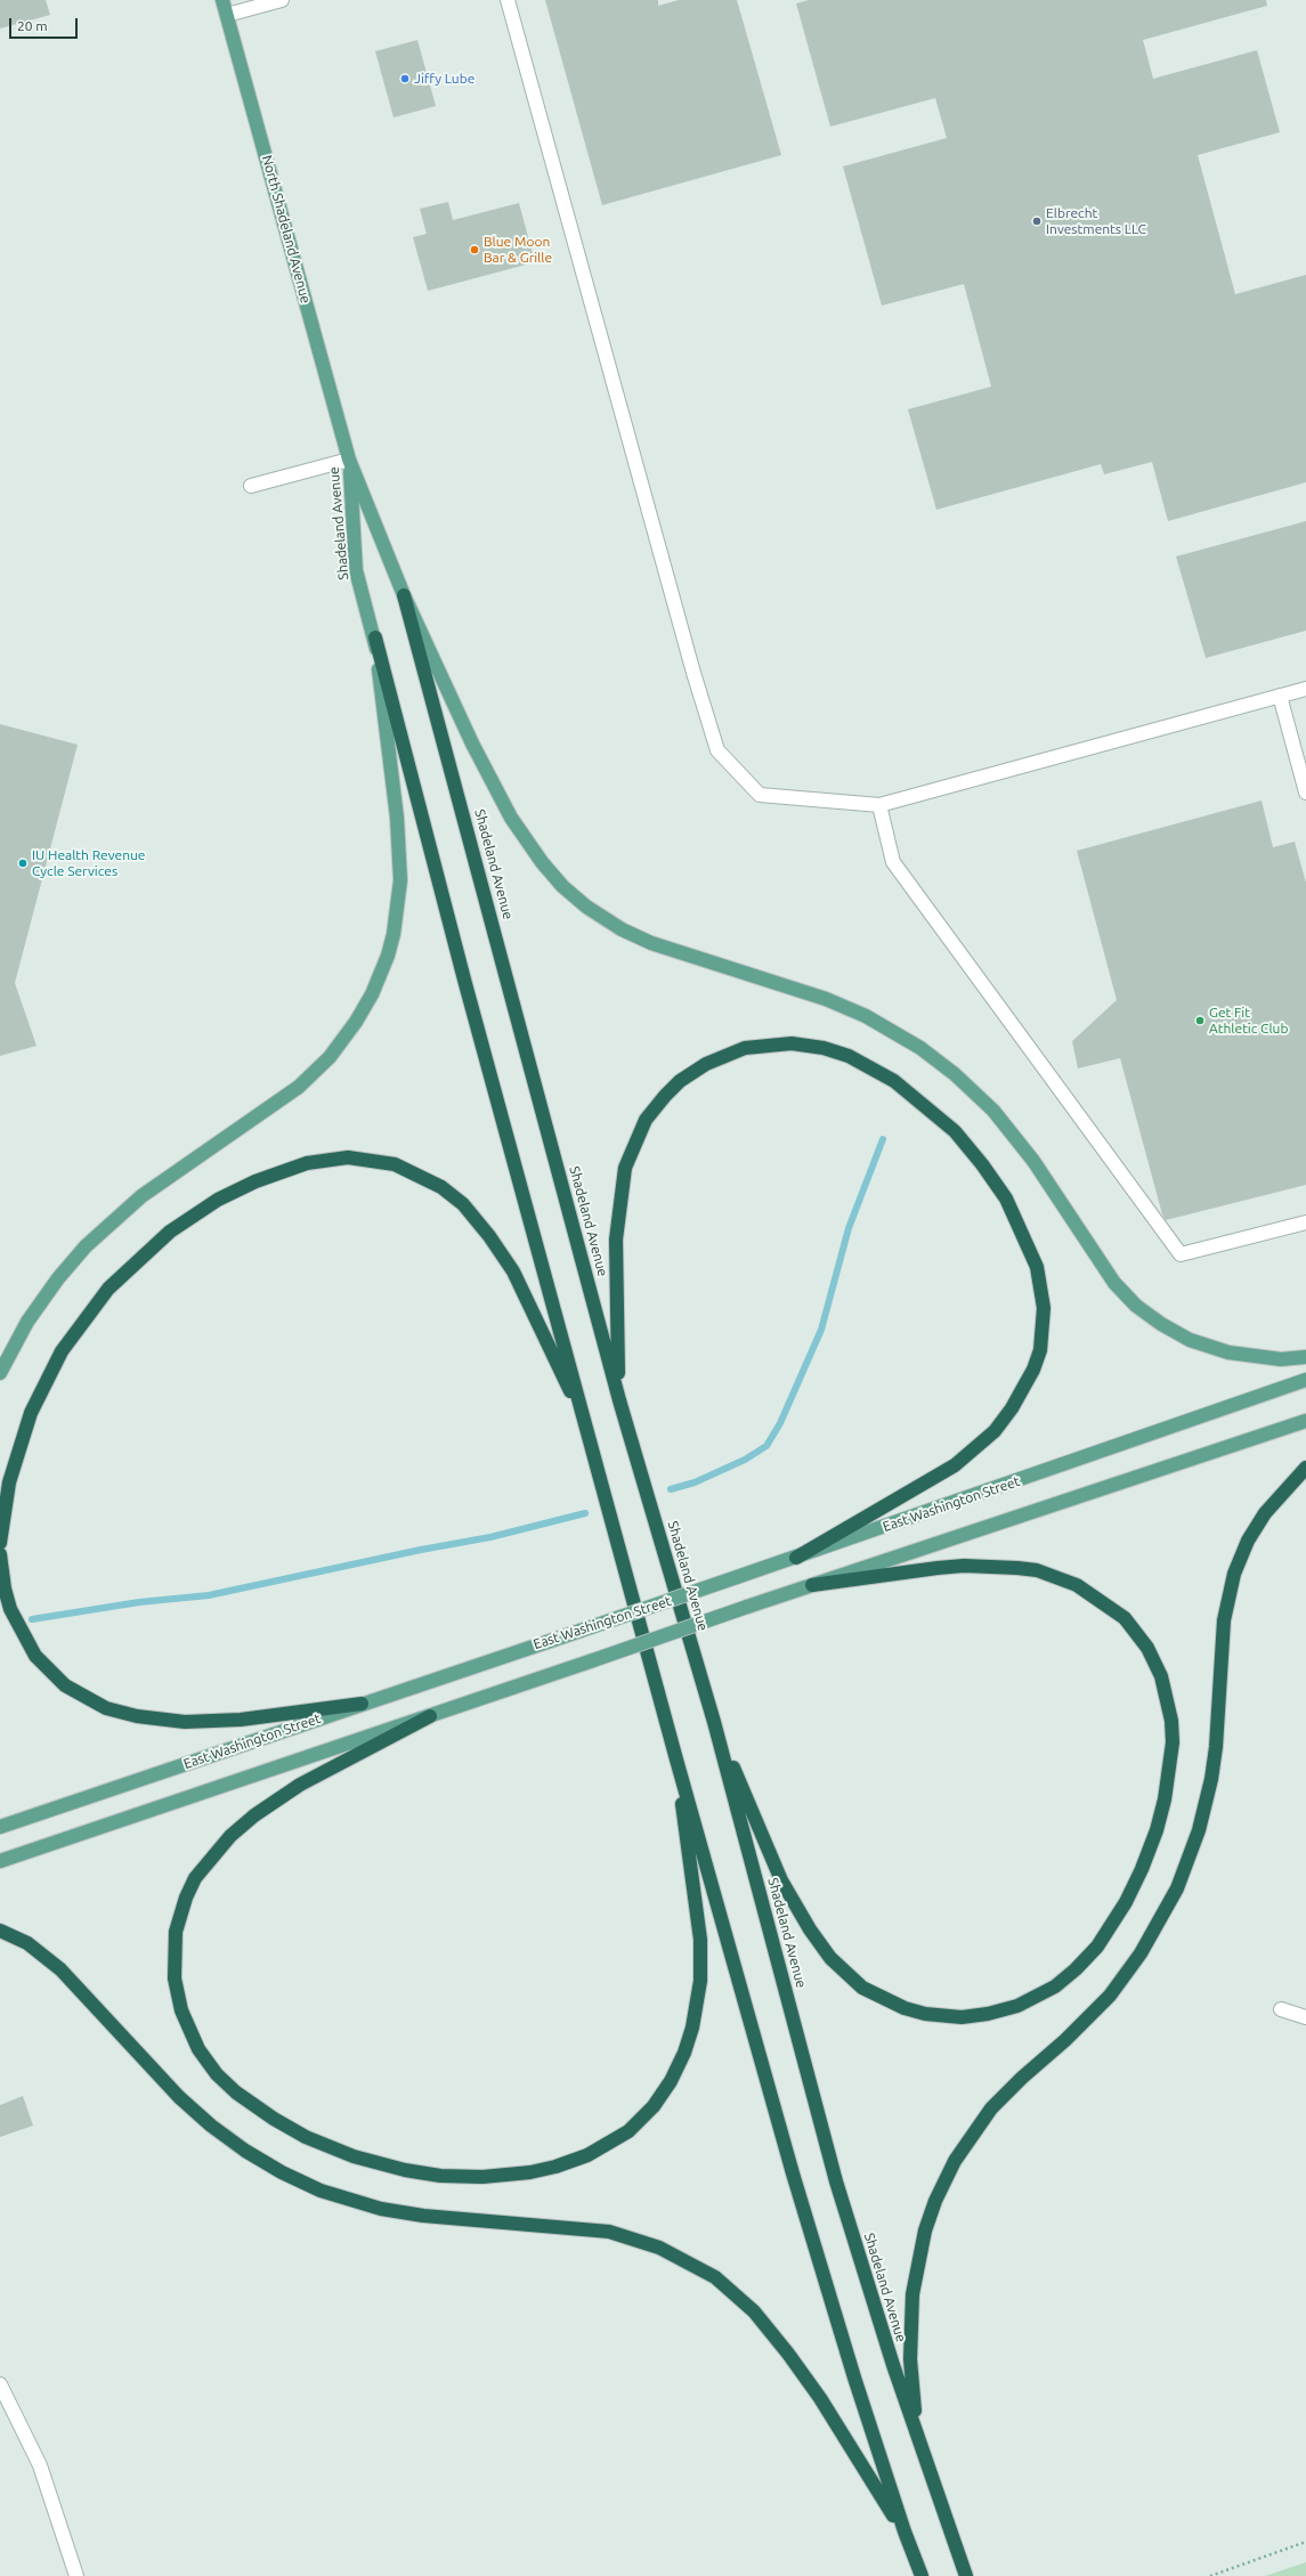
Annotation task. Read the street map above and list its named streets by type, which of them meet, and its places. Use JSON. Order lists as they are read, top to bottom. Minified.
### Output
{"streets":{"highway":["Shadeland Avenue"],"main road":["North Shadeland Avenue","East Washington Street"]},"crossings":[["North Shadeland Avenue","Shadeland Avenue"]],"places":["Jiffy Lube","Elbrecht Investments LLC","Blue Moon Bar & Grille","IU Health Revenue Cycle Services","Get Fit Athletic Club"],"scale_bar":"20 m"}
